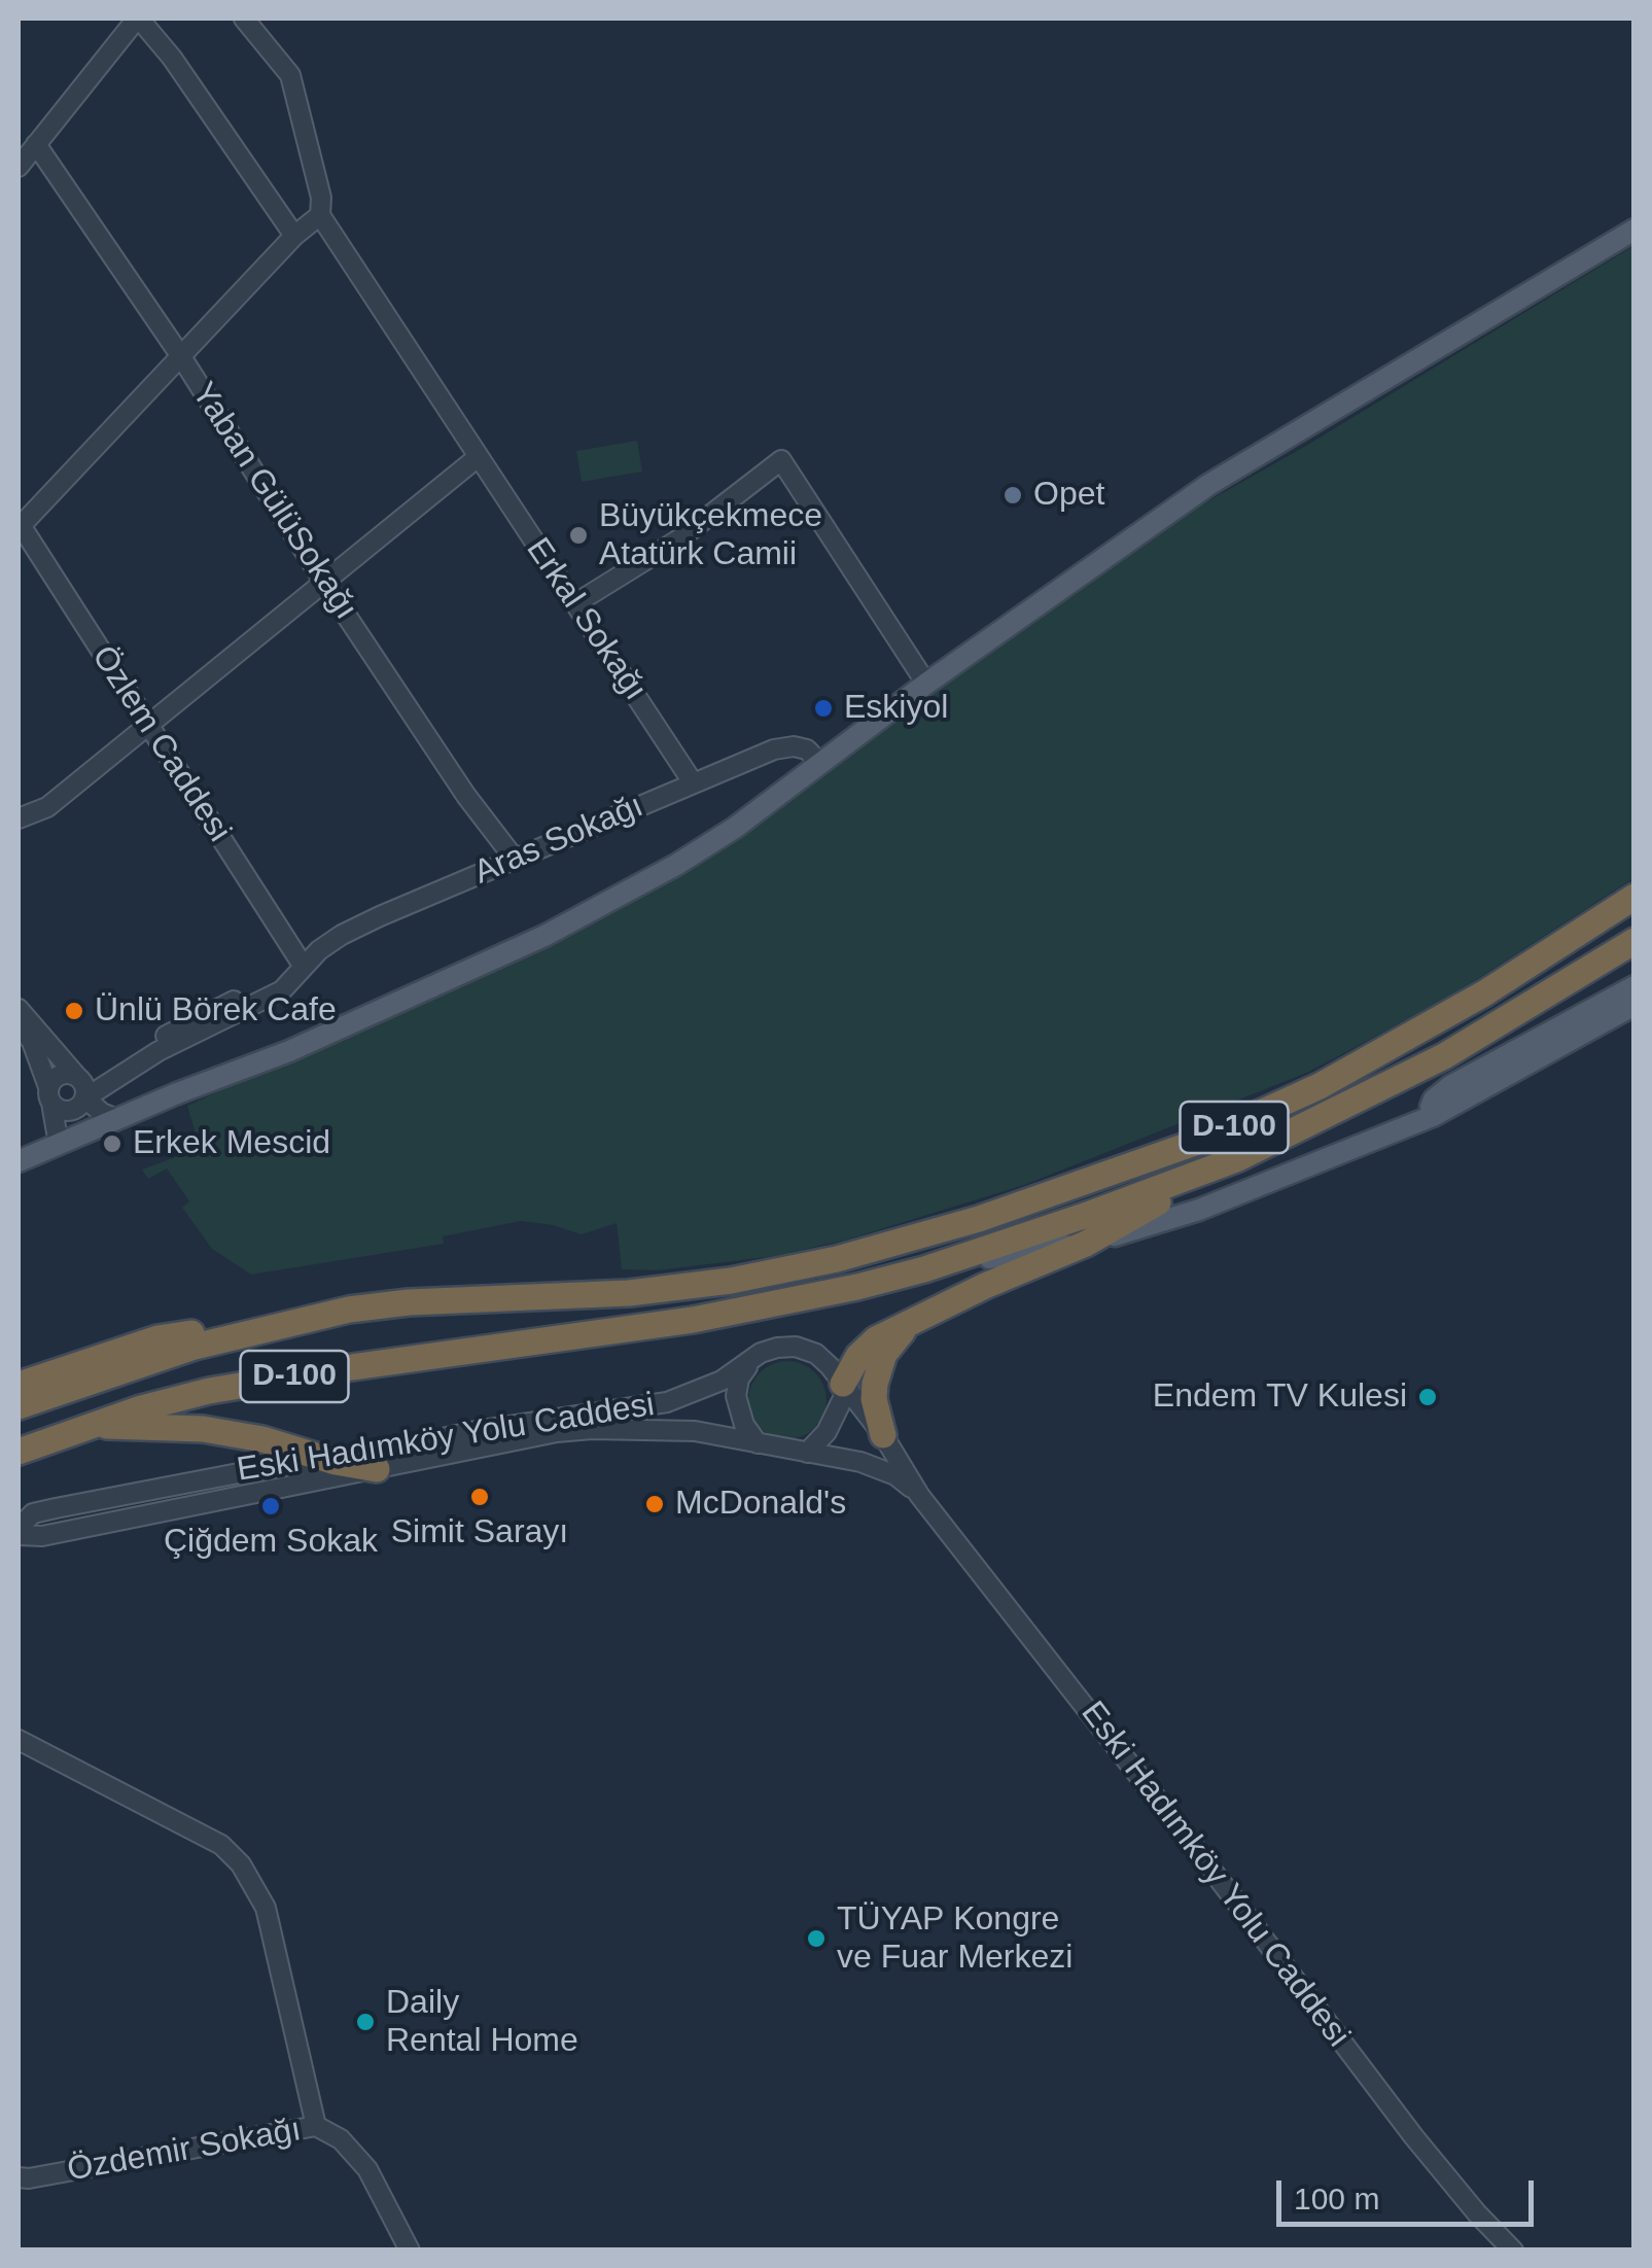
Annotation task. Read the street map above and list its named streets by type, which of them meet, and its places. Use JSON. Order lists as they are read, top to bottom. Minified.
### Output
{"streets":{"highway":["D-100"],"street":["Yaban GülüSokağı","Erkal Sokağı","Özlem Caddesi","Aras Sokağı","Eski Hadımköy Yolu Caddesi","Özdemir Sokağı"]},"crossings":[["Yaban GülüSokağı","Aras Sokağı"],["Erkal Sokağı","Aras Sokağı"],["Özlem Caddesi","Aras Sokağı"]],"places":["Opet","Büyükçekmece Atatürk Camii","Eskiyol","Ünlü Börek Cafe","Erkek Mescid","Endem TV Kulesi","Simit Sarayı","McDonald's","Çiğdem Sokak","TÜYAP Kongre ve Fuar Merkezi","Daily Rental Home"],"scale_bar":"100 m"}
